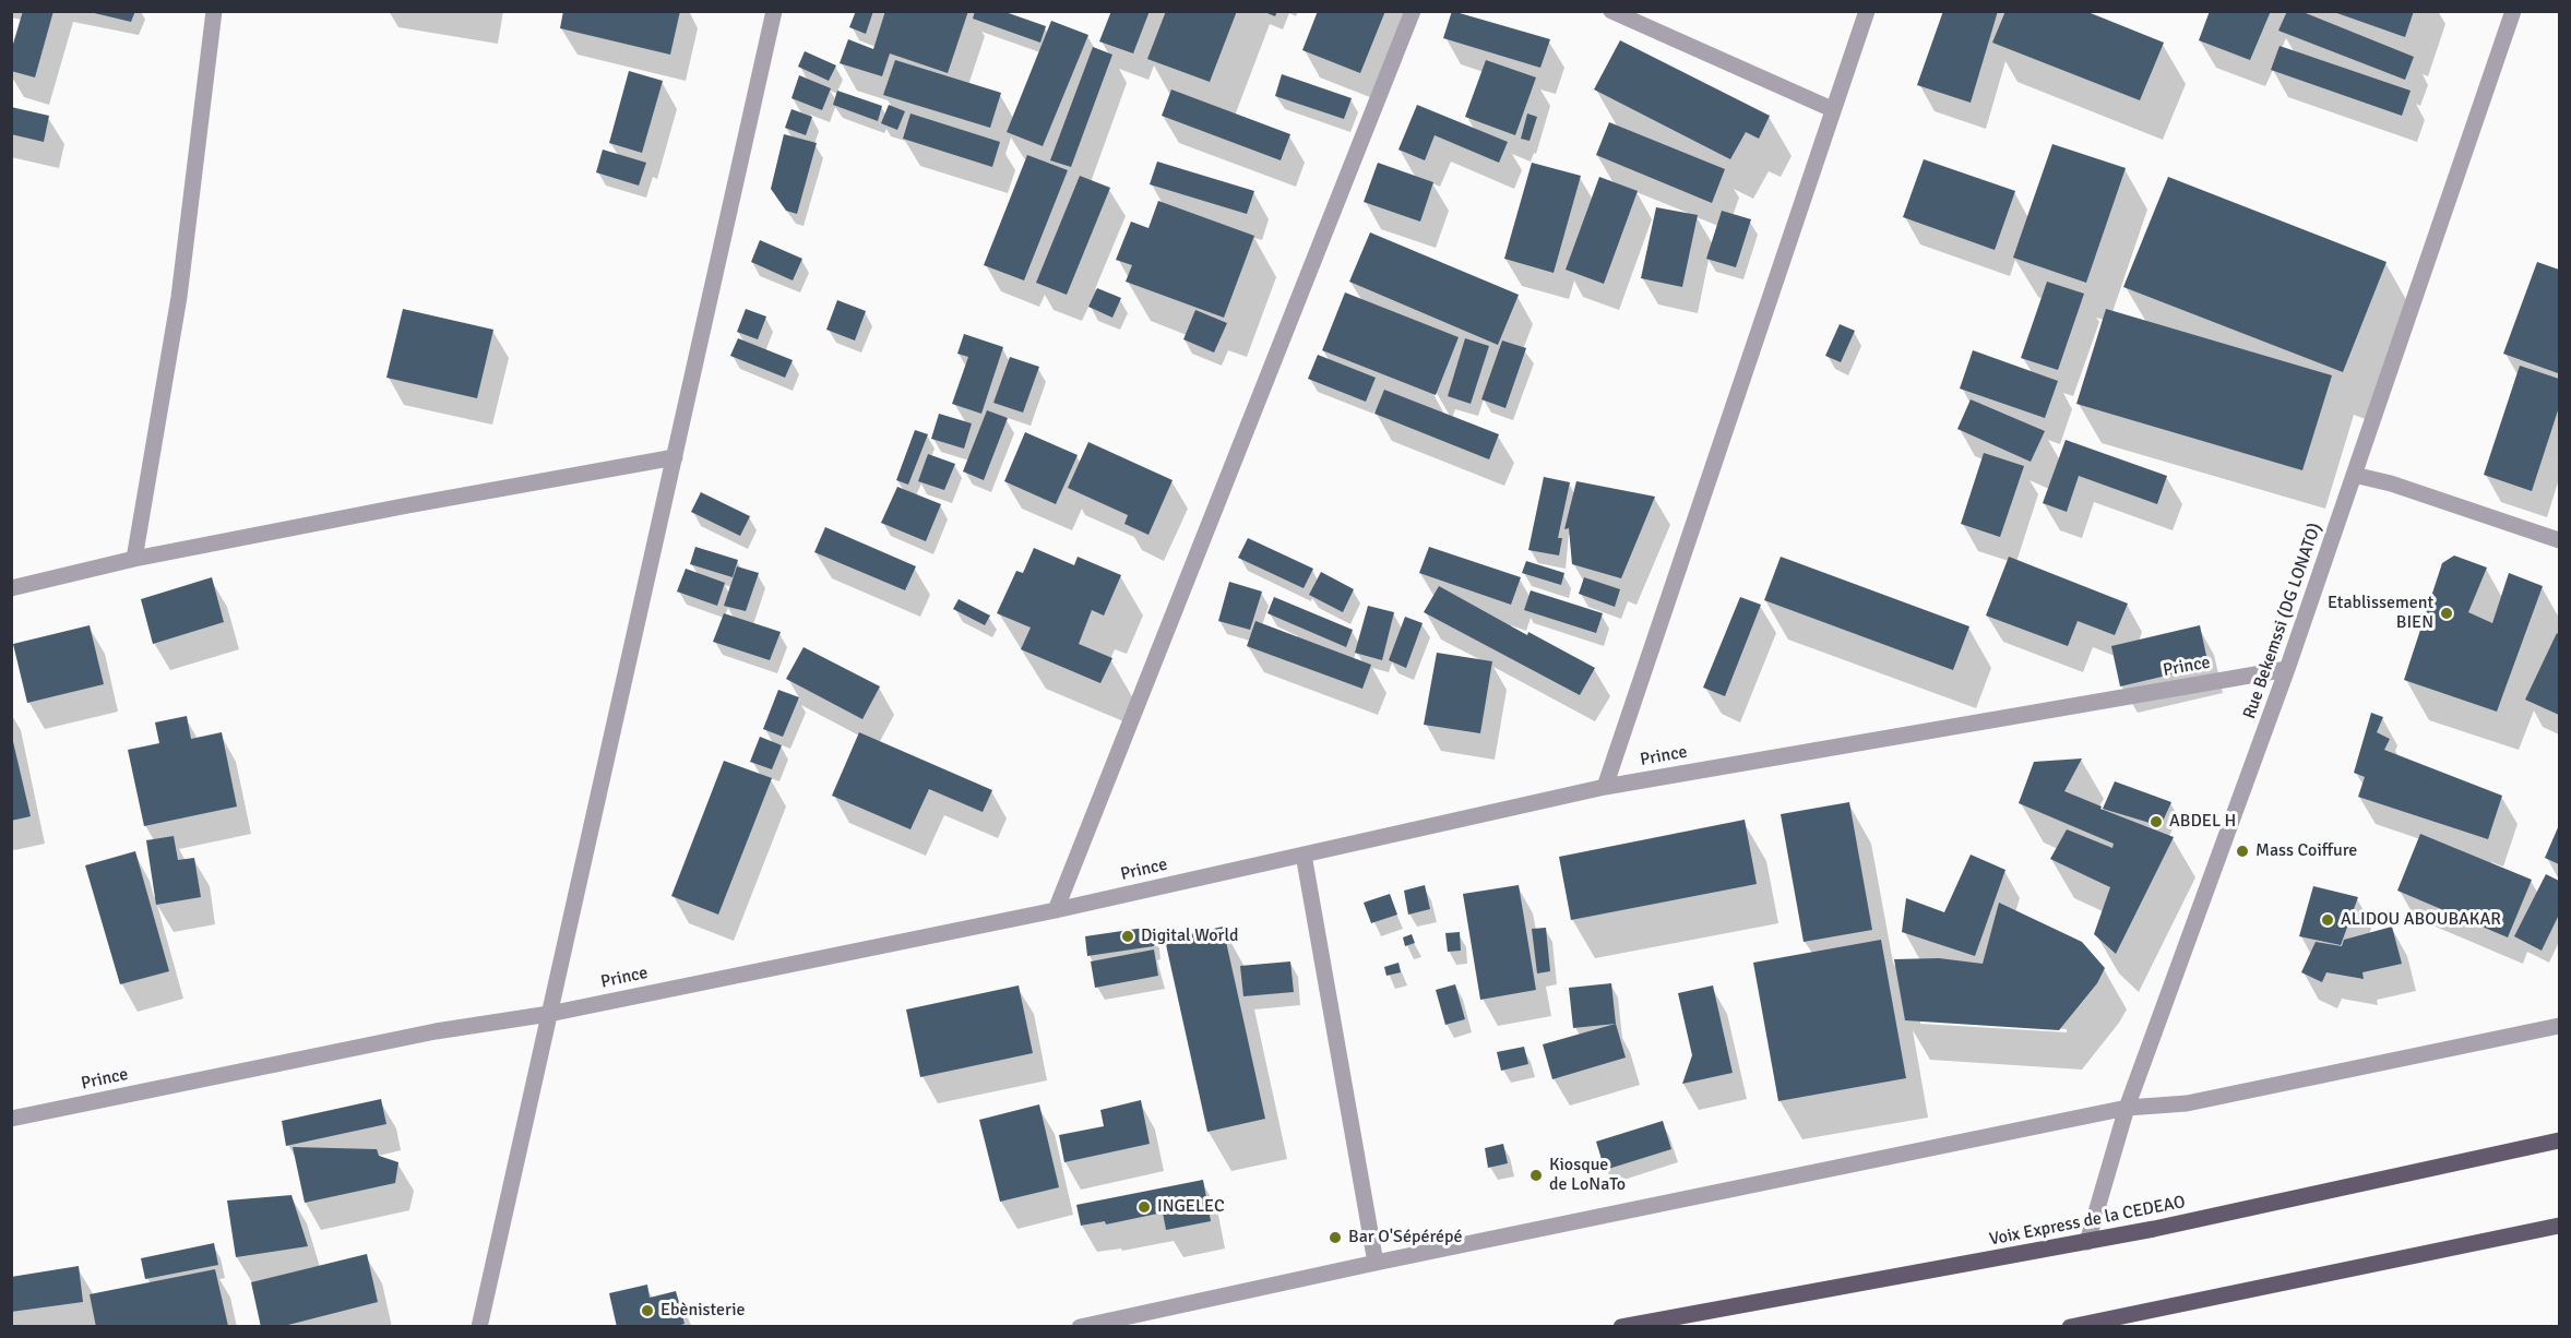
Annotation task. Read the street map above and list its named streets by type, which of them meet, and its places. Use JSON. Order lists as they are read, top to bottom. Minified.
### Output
{"streets":{"main road":["Voix Express de la CEDEAO"],"street":["Rue Bekemssi (DG LONATO)","Prince"]},"crossings":[["Rue Bekemssi (DG LONATO)","Prince"],["Rue Bekemssi (DG LONATO)","Voix Express de la CEDEAO"]],"places":["Etablissement BIEN","ABDEL H","Mass Coiffure","ALIDOU ABOUBAKAR","Digital World","Kiosque de LoNaTo","INGELEC","Bar O'Sépérépé","Ebènisterie"]}
